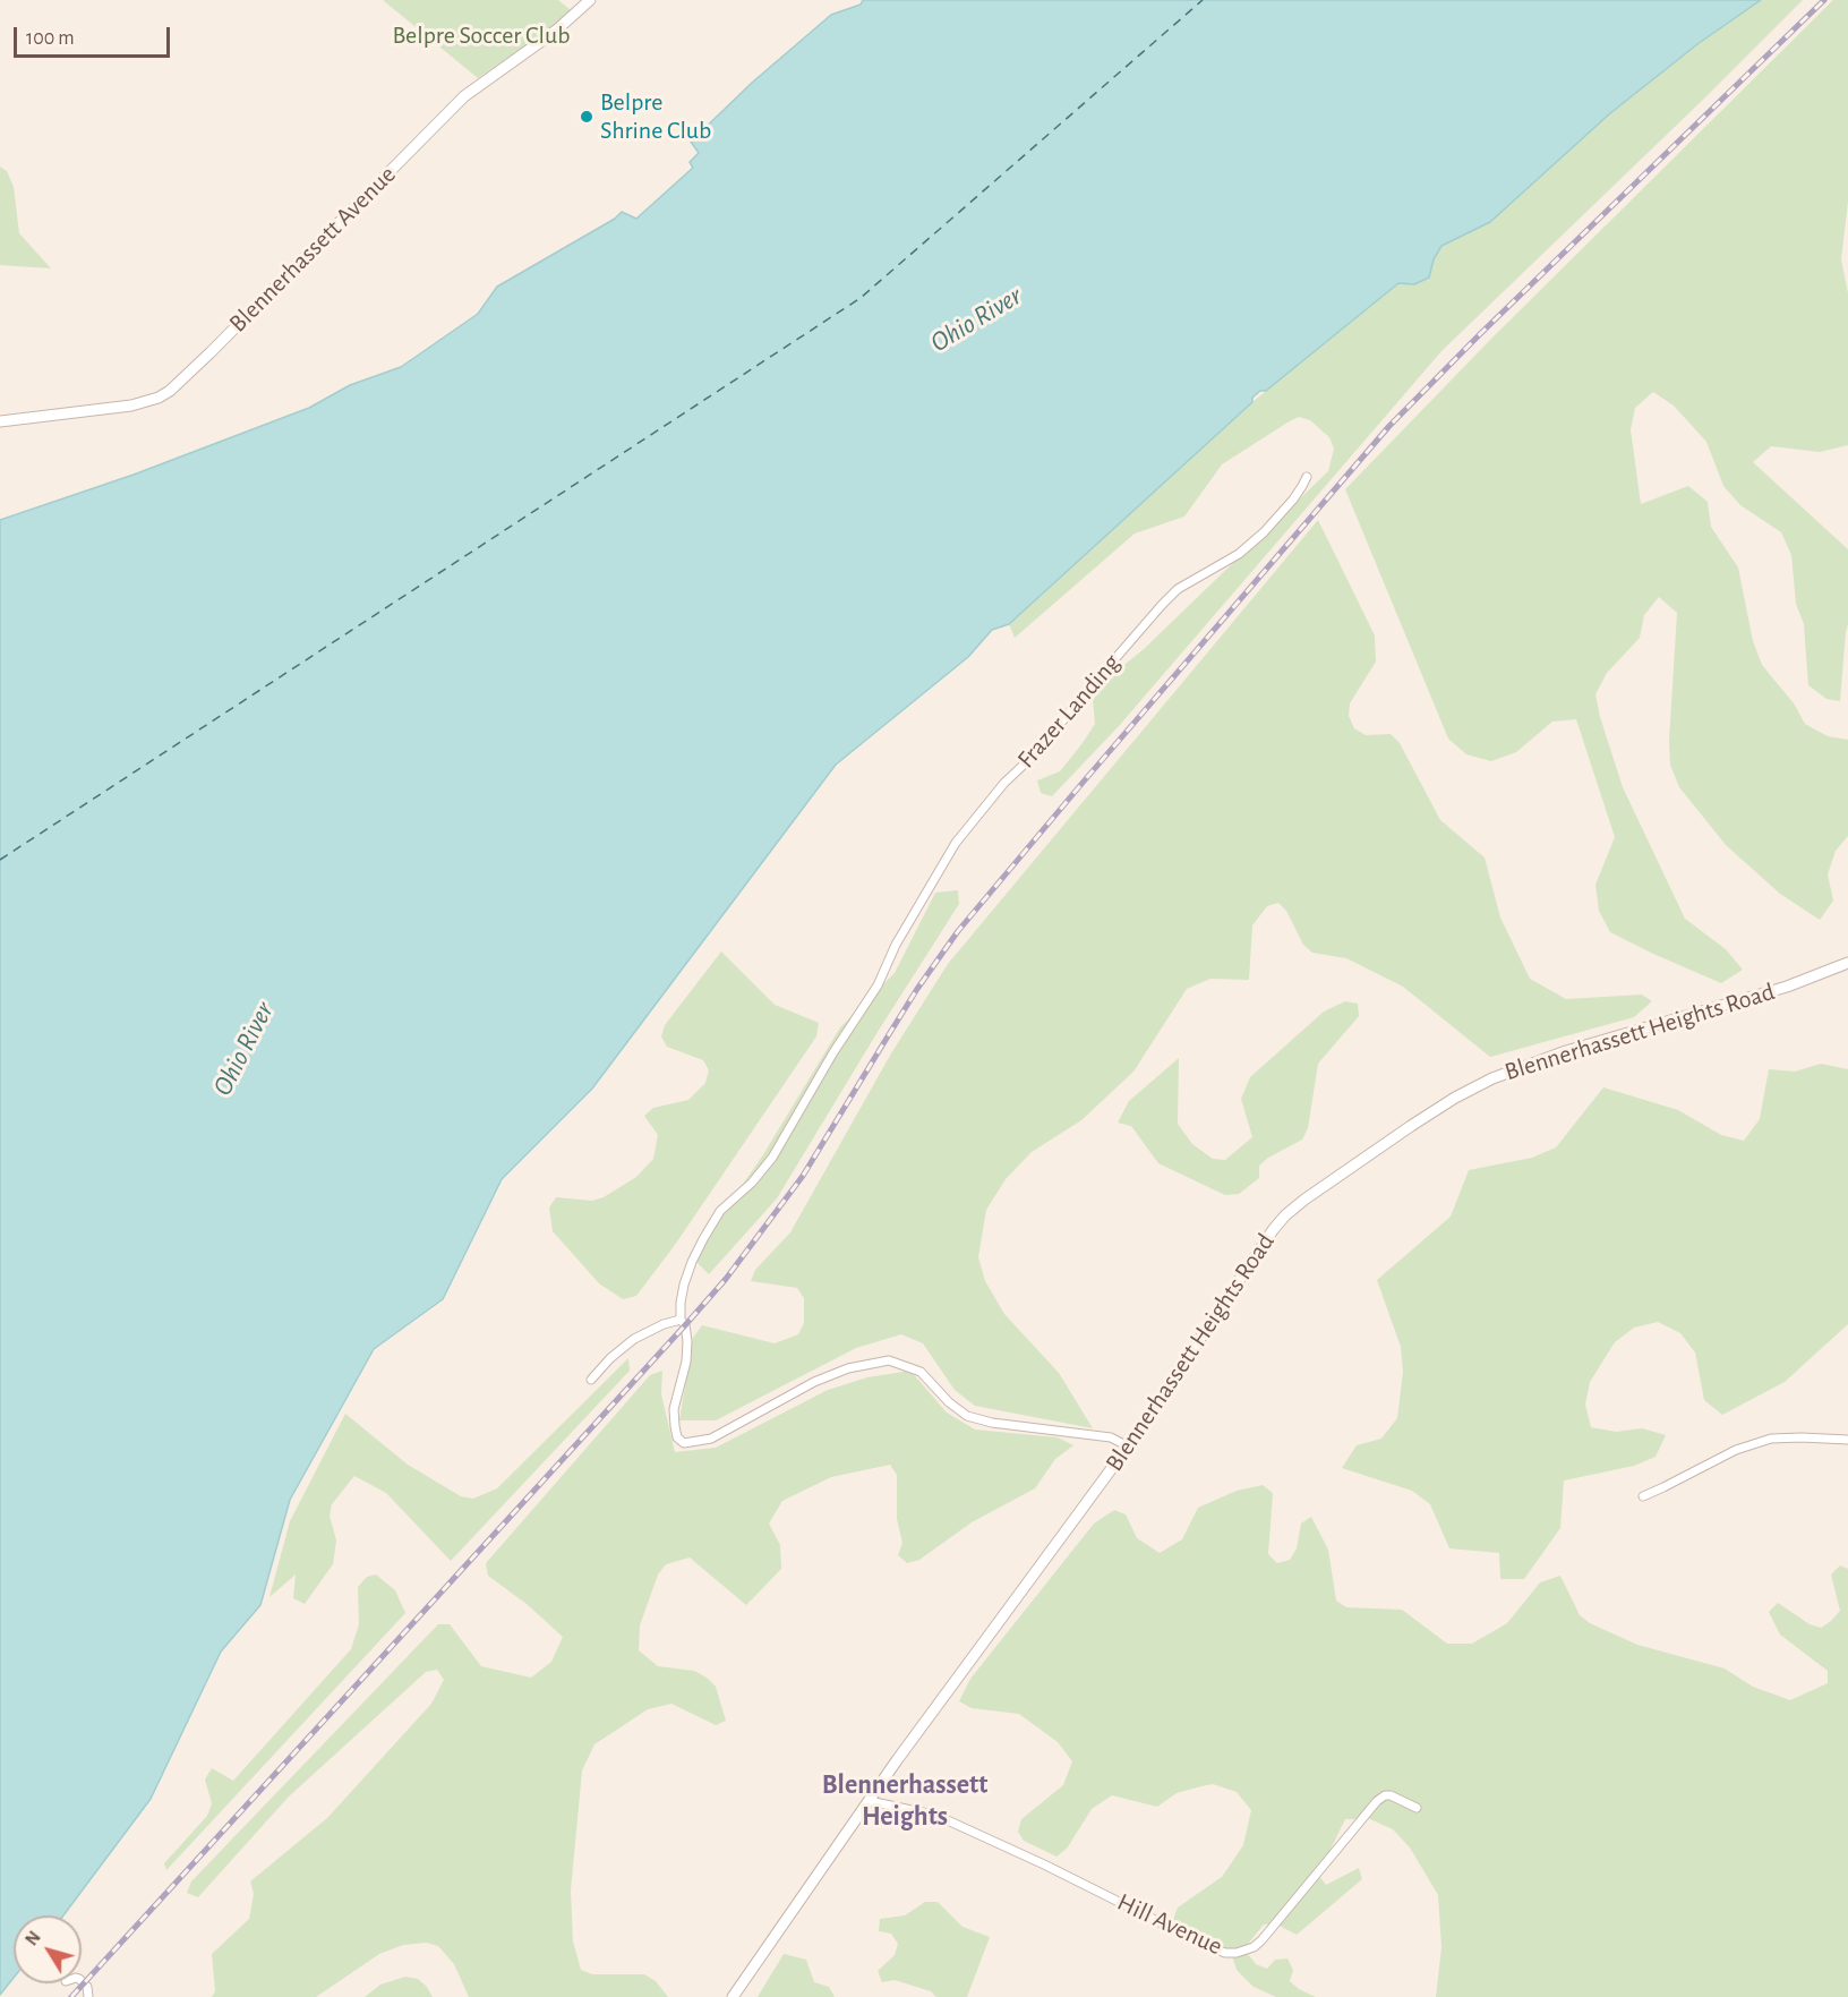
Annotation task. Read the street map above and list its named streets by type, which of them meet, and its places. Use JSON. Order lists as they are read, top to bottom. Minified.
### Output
{"streets":{"street":["Blennerhassett Avenue","Frazer Landing","Blennerhassett Heights Road","Hill Avenue"]},"crossings":[["Frazer Landing","Blennerhassett Heights Road"],["Blennerhassett Heights Road","Hill Avenue"]],"districts":["Blennerhassett Heights"],"water":["Ohio River"],"parks":["Belpre Soccer Club"],"places":["Belpre Shrine Club"],"scale_bar":"100 m","north":"top left"}
